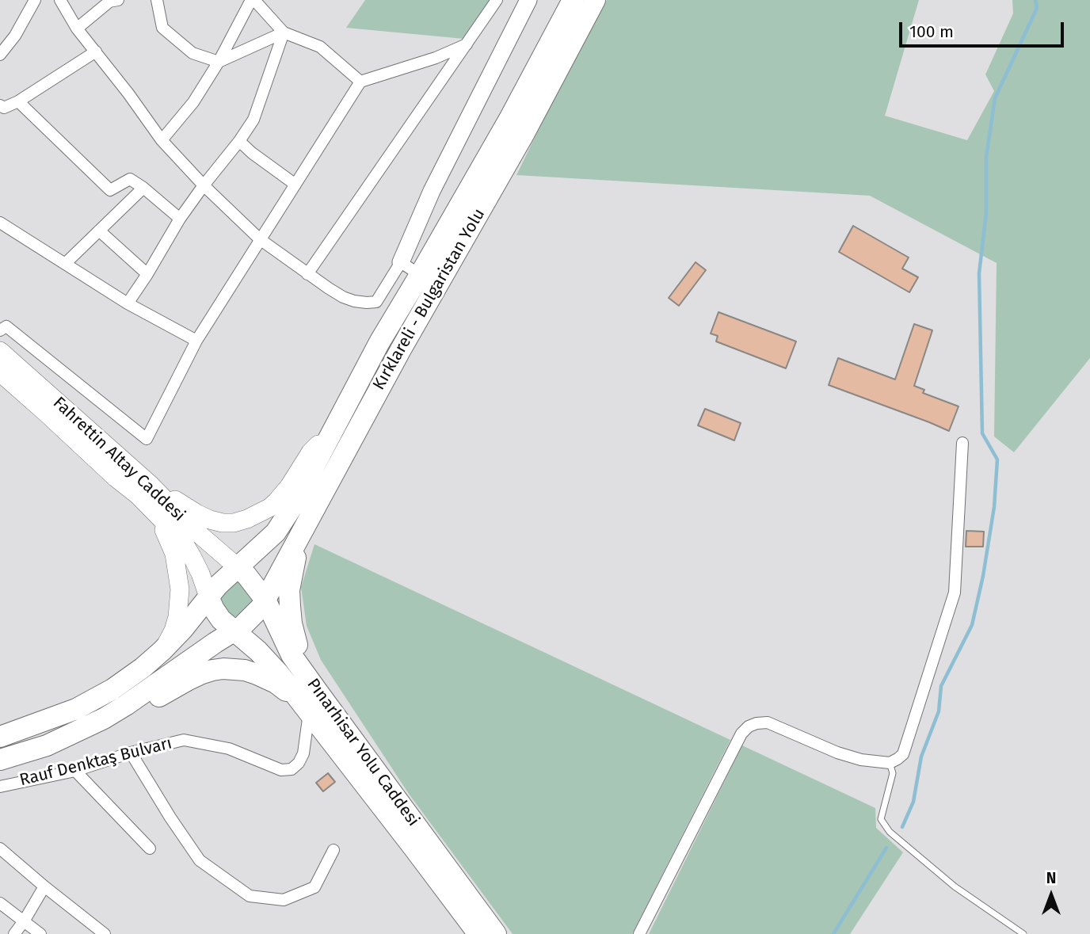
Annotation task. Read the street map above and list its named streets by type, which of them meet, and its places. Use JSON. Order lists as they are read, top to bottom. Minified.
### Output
{"streets":{"highway":["Kırklareli - Bulgaristan Yolu","Pınarhisar Yolu Caddesi","Rauf Denktaş Bulvarı"],"main road":["Fahrettin Altay Caddesi"]},"crossings":[["Kırklareli - Bulgaristan Yolu","Fahrettin Altay Caddesi"],["Kırklareli - Bulgaristan Yolu","Pınarhisar Yolu Caddesi"],["Kırklareli - Bulgaristan Yolu","Rauf Denktaş Bulvarı"],["Fahrettin Altay Caddesi","Pınarhisar Yolu Caddesi"],["Fahrettin Altay Caddesi","Rauf Denktaş Bulvarı"],["Pınarhisar Yolu Caddesi","Rauf Denktaş Bulvarı"]],"scale_bar":"100 m","north":"top"}
